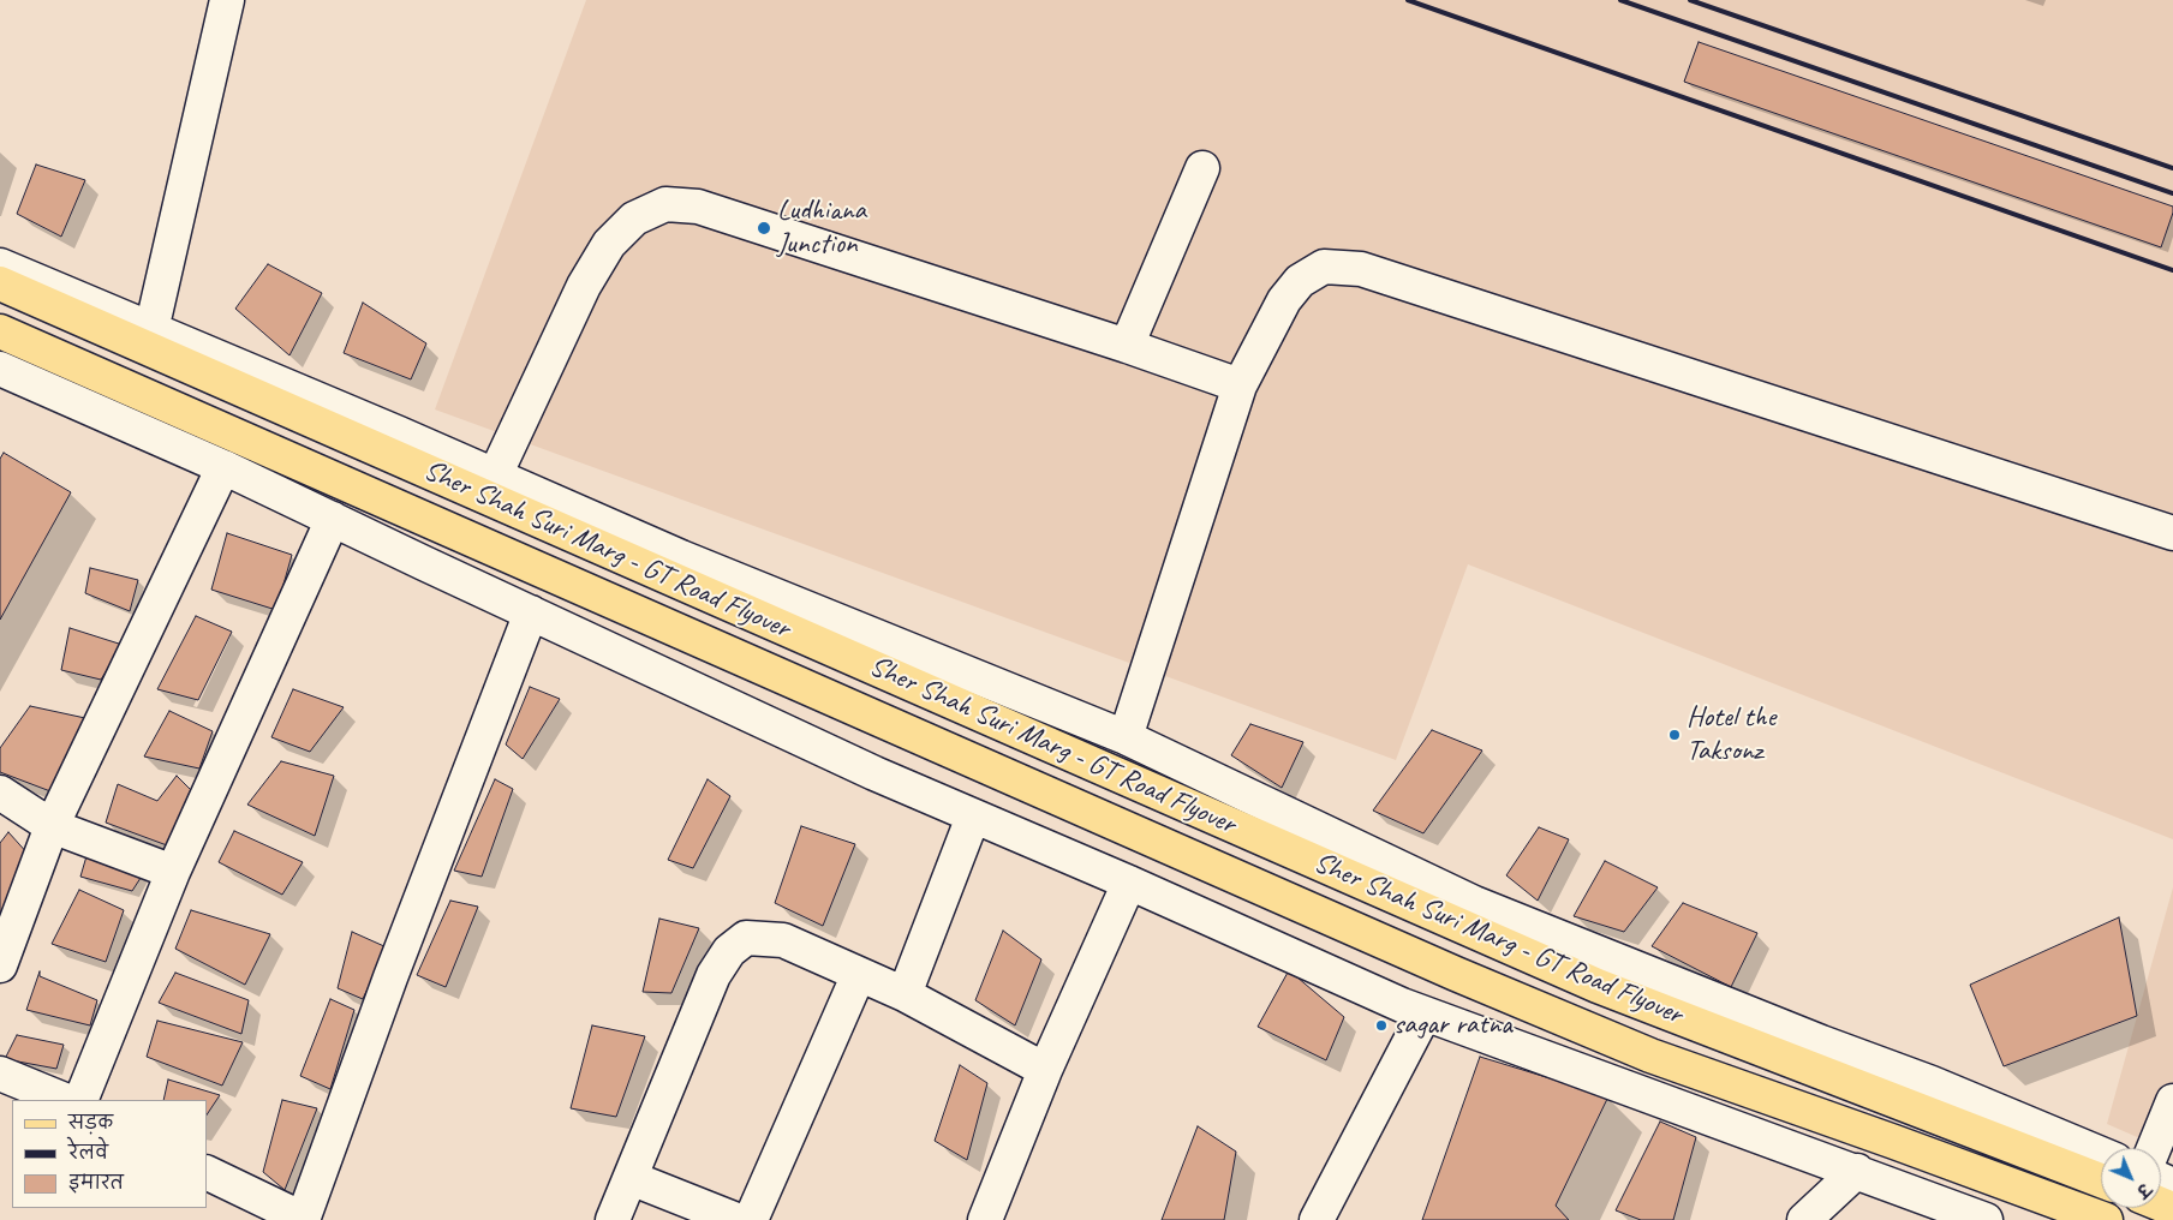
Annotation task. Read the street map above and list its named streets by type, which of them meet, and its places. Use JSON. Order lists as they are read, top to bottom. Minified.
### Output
{"streets":{"main road":["Sher Shah Suri Marg - GT Road Flyover"]},"places":["Ludhiana Junction","Hotel the Taksonz","sagar ratna"],"legend":["सड़क","रेलवे","इमारत"],"north":"bottom right"}
